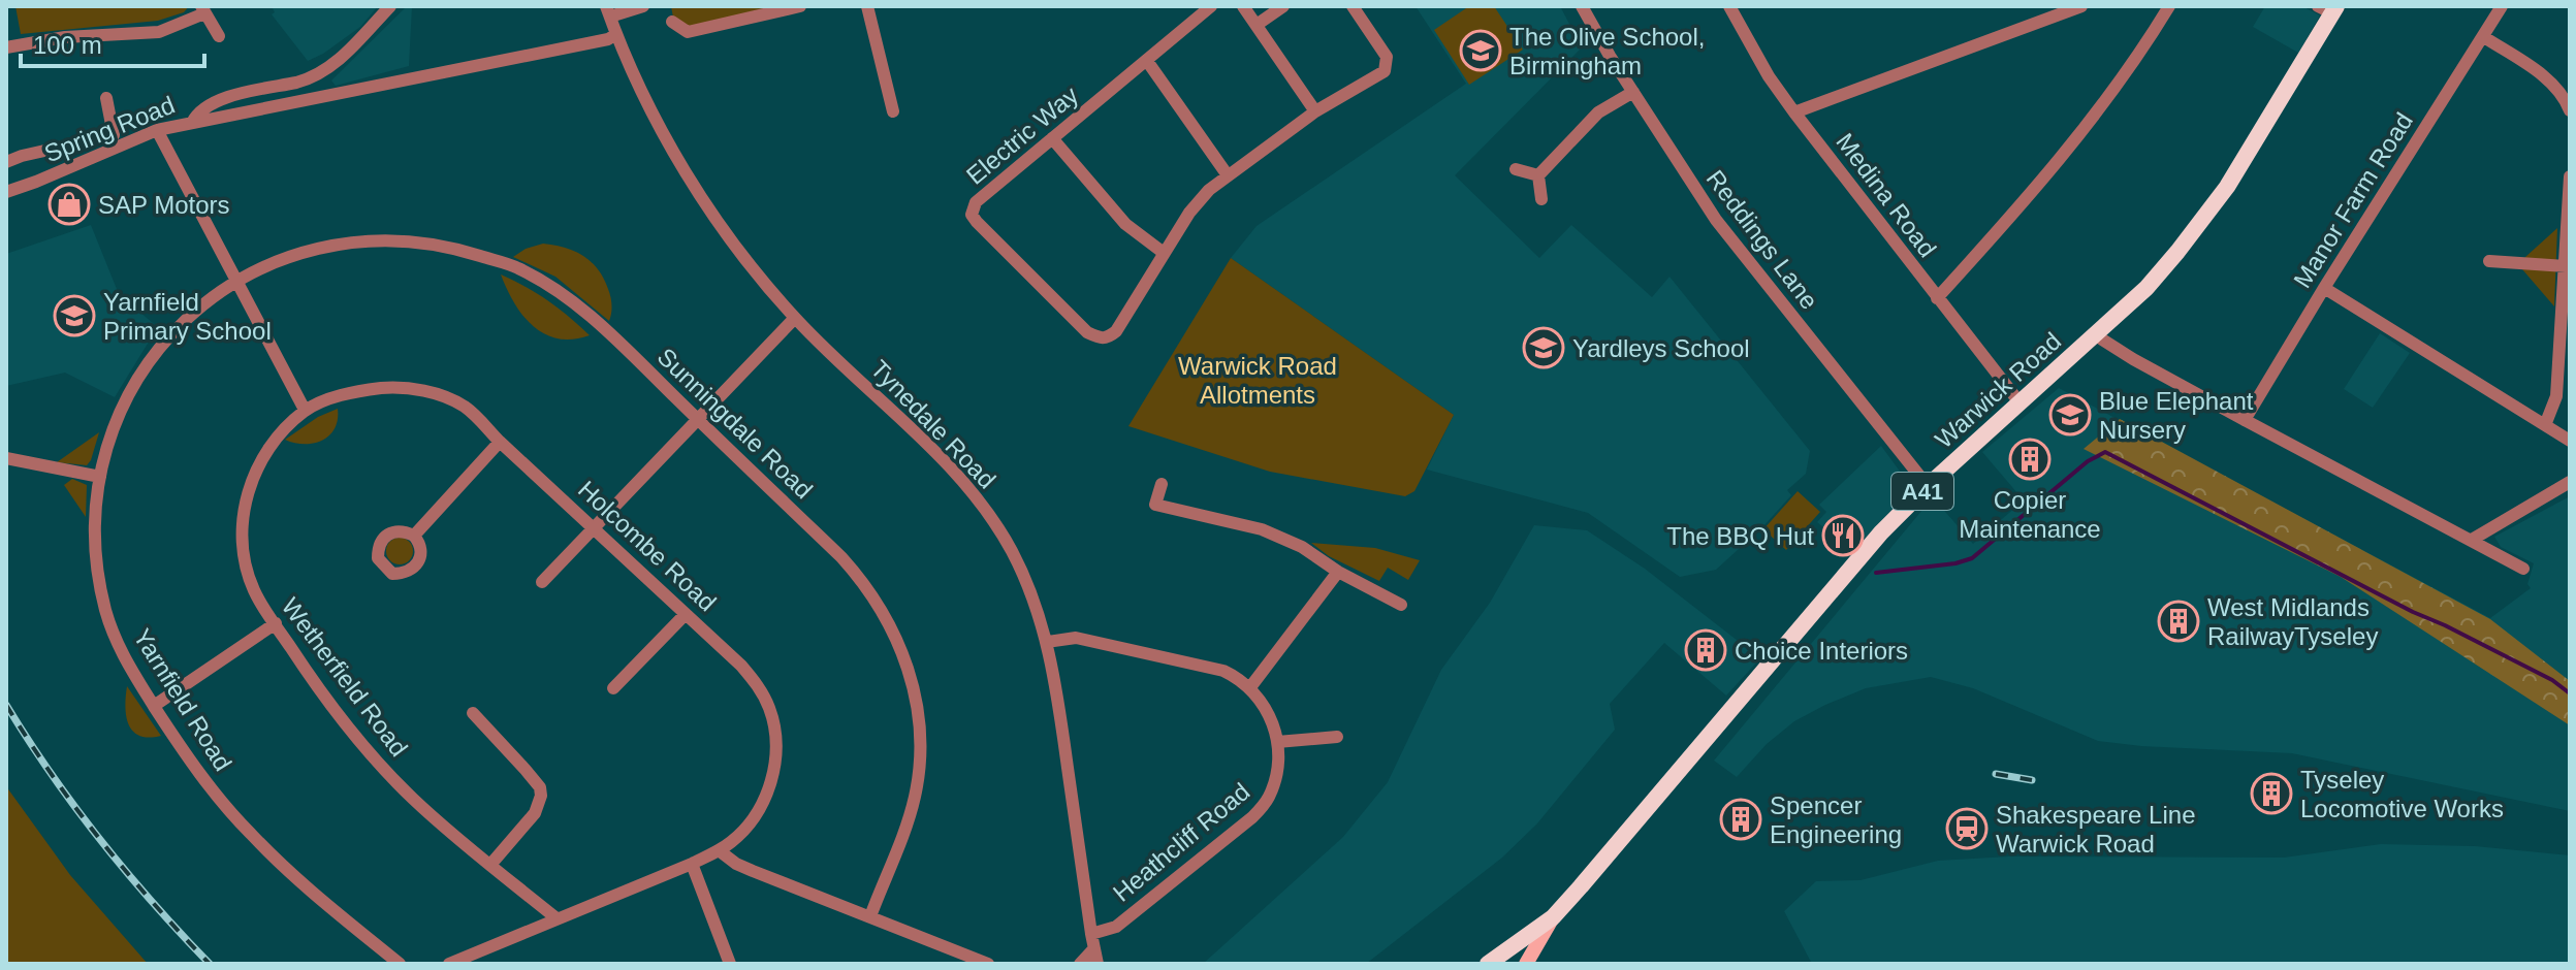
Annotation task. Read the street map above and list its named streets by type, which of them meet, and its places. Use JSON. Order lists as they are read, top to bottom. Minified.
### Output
{"streets":{"highway":["Warwick Road","A41"],"street":["Spring Road","Electric Way","Medina Road","Manor Farm Road","Reddings Lane","Sunningdale Road","Tynedale Road","Holcombe Road","Wetherfield Road","Yarnfield Road","Heathcliff Road"]},"crossings":[["Medina Road","Warwick Road"],["Reddings Lane","Warwick Road"],["Sunningdale Road","Yarnfield Road"],["Tynedale Road","Heathcliff Road"],["Holcombe Road","Wetherfield Road"]],"parks":["Warwick Road Allotments"],"places":{"school or university":["The Olive School, Birmingham","Yarnfield Primary School","Yardleys School","Blue Elephant Nursery"],"shop":["SAP Motors"],"building":["Copier Maintenance","West Midlands RailwayTyseley","Choice Interiors","Tyseley Locomotive Works","Spencer Engineering"],"restaurant":["The BBQ Hut"],"station":["Shakespeare Line Warwick Road"]},"scale_bar":"100 m"}
